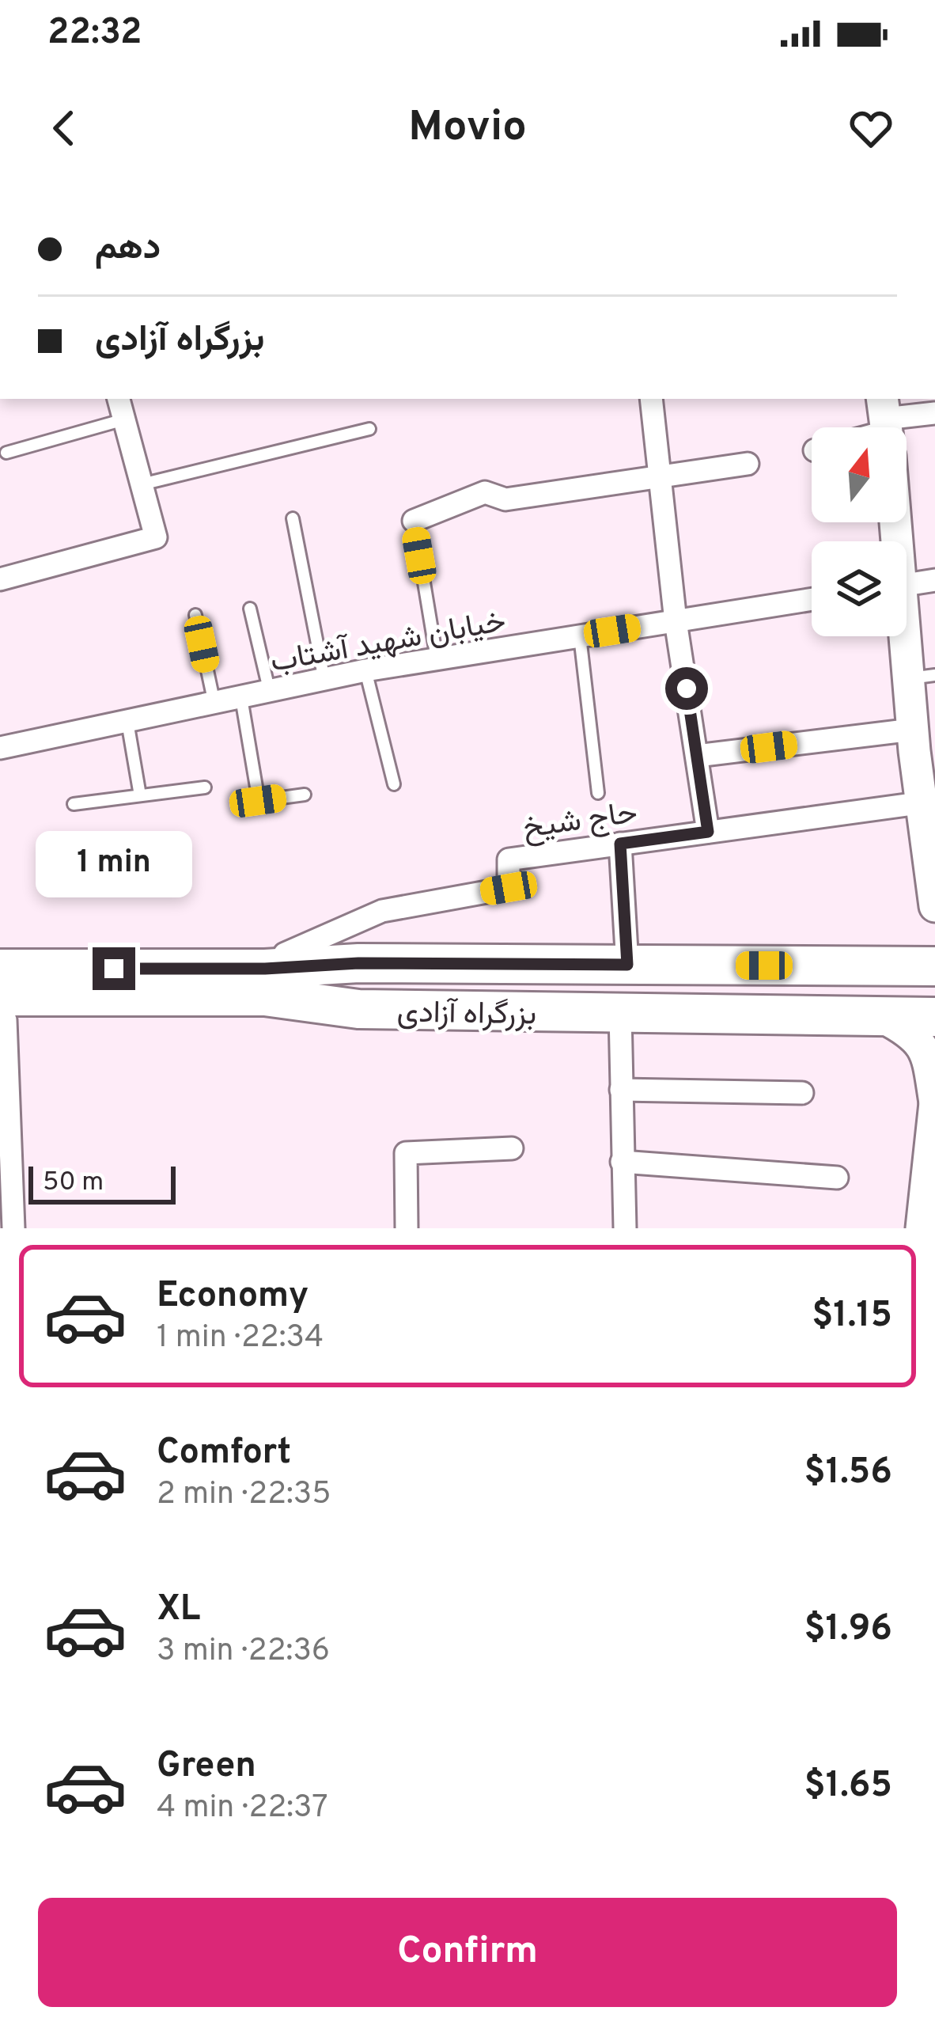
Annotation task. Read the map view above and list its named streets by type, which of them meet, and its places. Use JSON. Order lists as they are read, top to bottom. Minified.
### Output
{"streets":{"highway":["بزرگراه آزادی"],"street":["خیابان شهید آشتاب","حاج شیخ"]},"scale_bar":"50 m","north":"top","page":{"status":"22:32","header":"Movio","banner":["دهم","بزرگراه آزادی"],"bubble":"1 min","scale":"50 m","list":[{"name":"Economy","note":"1 min · 22:34","value":"$1.15"},{"name":"Comfort","note":"2 min · 22:35","value":"$1.56"},{"name":"XL","note":"3 min · 22:36","value":"$1.96"},{"name":"Green","note":"4 min · 22:37","value":"$1.65"}],"buttons":"Confirm"}}
